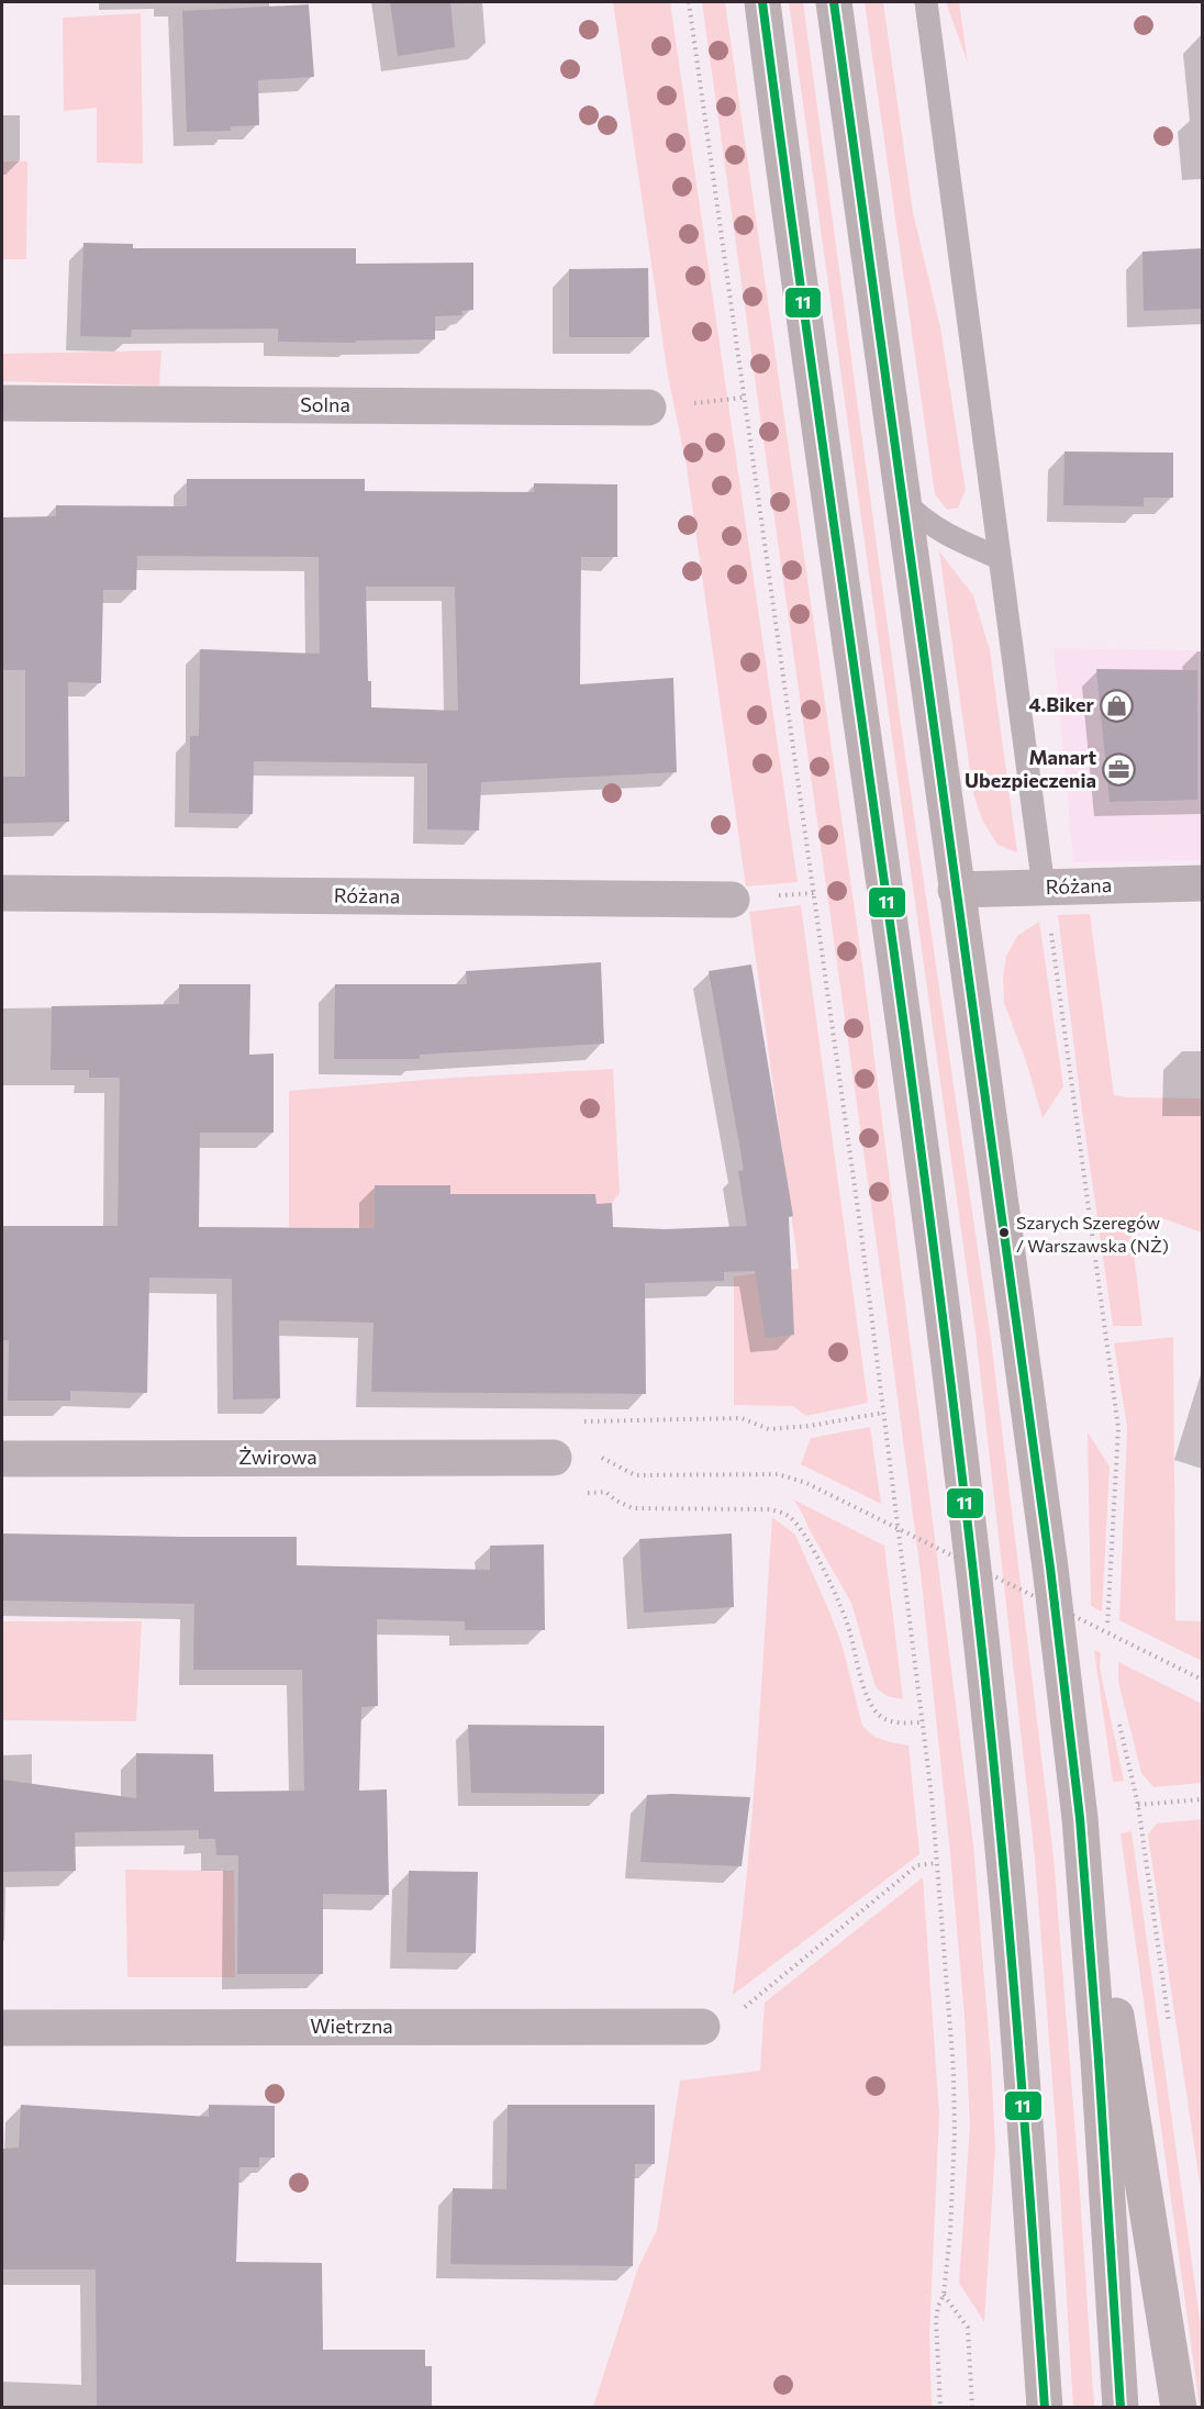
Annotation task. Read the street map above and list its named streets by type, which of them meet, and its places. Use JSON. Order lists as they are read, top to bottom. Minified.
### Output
{"streets":{"street":["Solna","Różana","Żwirowa","Wietrzna"]},"places":{"shop":["4.Biker"],"office":["Manart Ubezpieczenia"],"other":["Szarych Szeregów / Warszawska (NŻ)"]},"lines":["transit line 11"]}
